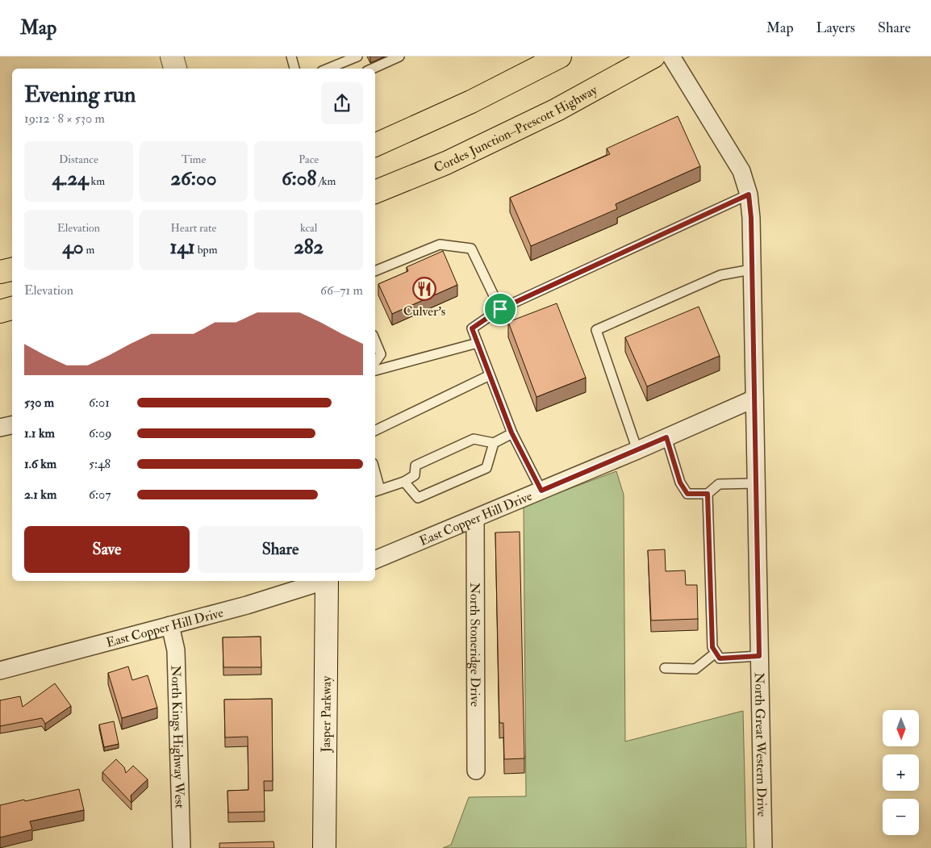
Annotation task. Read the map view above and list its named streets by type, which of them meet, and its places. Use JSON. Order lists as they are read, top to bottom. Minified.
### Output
{"streets":{"main road":["Cordes Junction–Prescott Highway","Jasper Parkway"],"street":["East Copper Hill Drive","North Stoneridge Drive","North Kings Highway West","North Great Western Drive"]},"crossings":[["East Copper Hill Drive","North Stoneridge Drive"],["East Copper Hill Drive","North Kings Highway West"],["East Copper Hill Drive","North Great Western Drive"]],"places":{"restaurant":["Culver's"]},"north":"bottom","page":{"header":"Map","nav":["Map","Layers","Share"],"heading":["Evening run","19:12 · 8 × 530 m"],"stats":[["Distance","4.24 km"],["Time","26:00"],["Pace","6:08 /km"],["Elevation","40 m"],["Heart rate","141 bpm"],["kcal","282"]],"chart":["Elevation","66–71 m"],"list":[{"name":"530 m","note":"6:01"},{"name":"1.1 km","note":"6:09"},{"name":"1.6 km","note":"5:48"},{"name":"2.1 km","note":"6:07"}],"buttons":["Save","Share"],"map_buttons":["+","−"]}}
